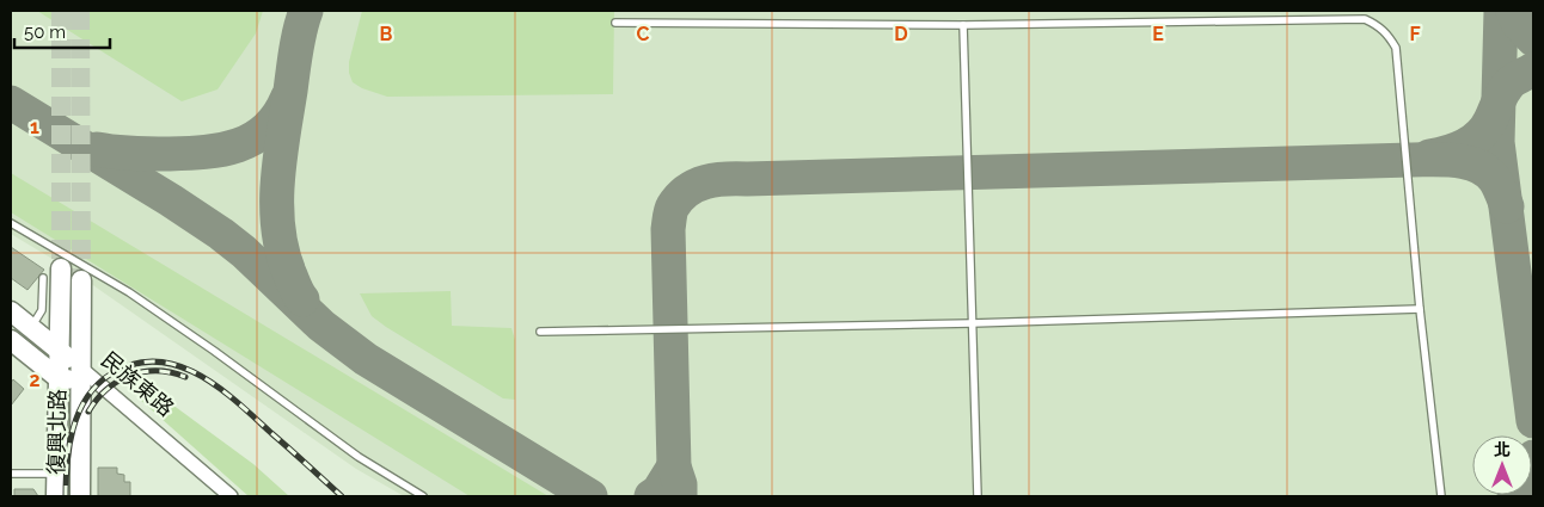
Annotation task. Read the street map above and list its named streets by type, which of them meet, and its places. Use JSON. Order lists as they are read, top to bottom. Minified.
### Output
{"streets":{"main road":["民族東路","復興北路"]},"crossings":[["民族東路","復興北路"]],"scale_bar":"50 m","north":"top","grid":{"columns":["B","C","D","E","F"],"rows":["1","2"]}}
